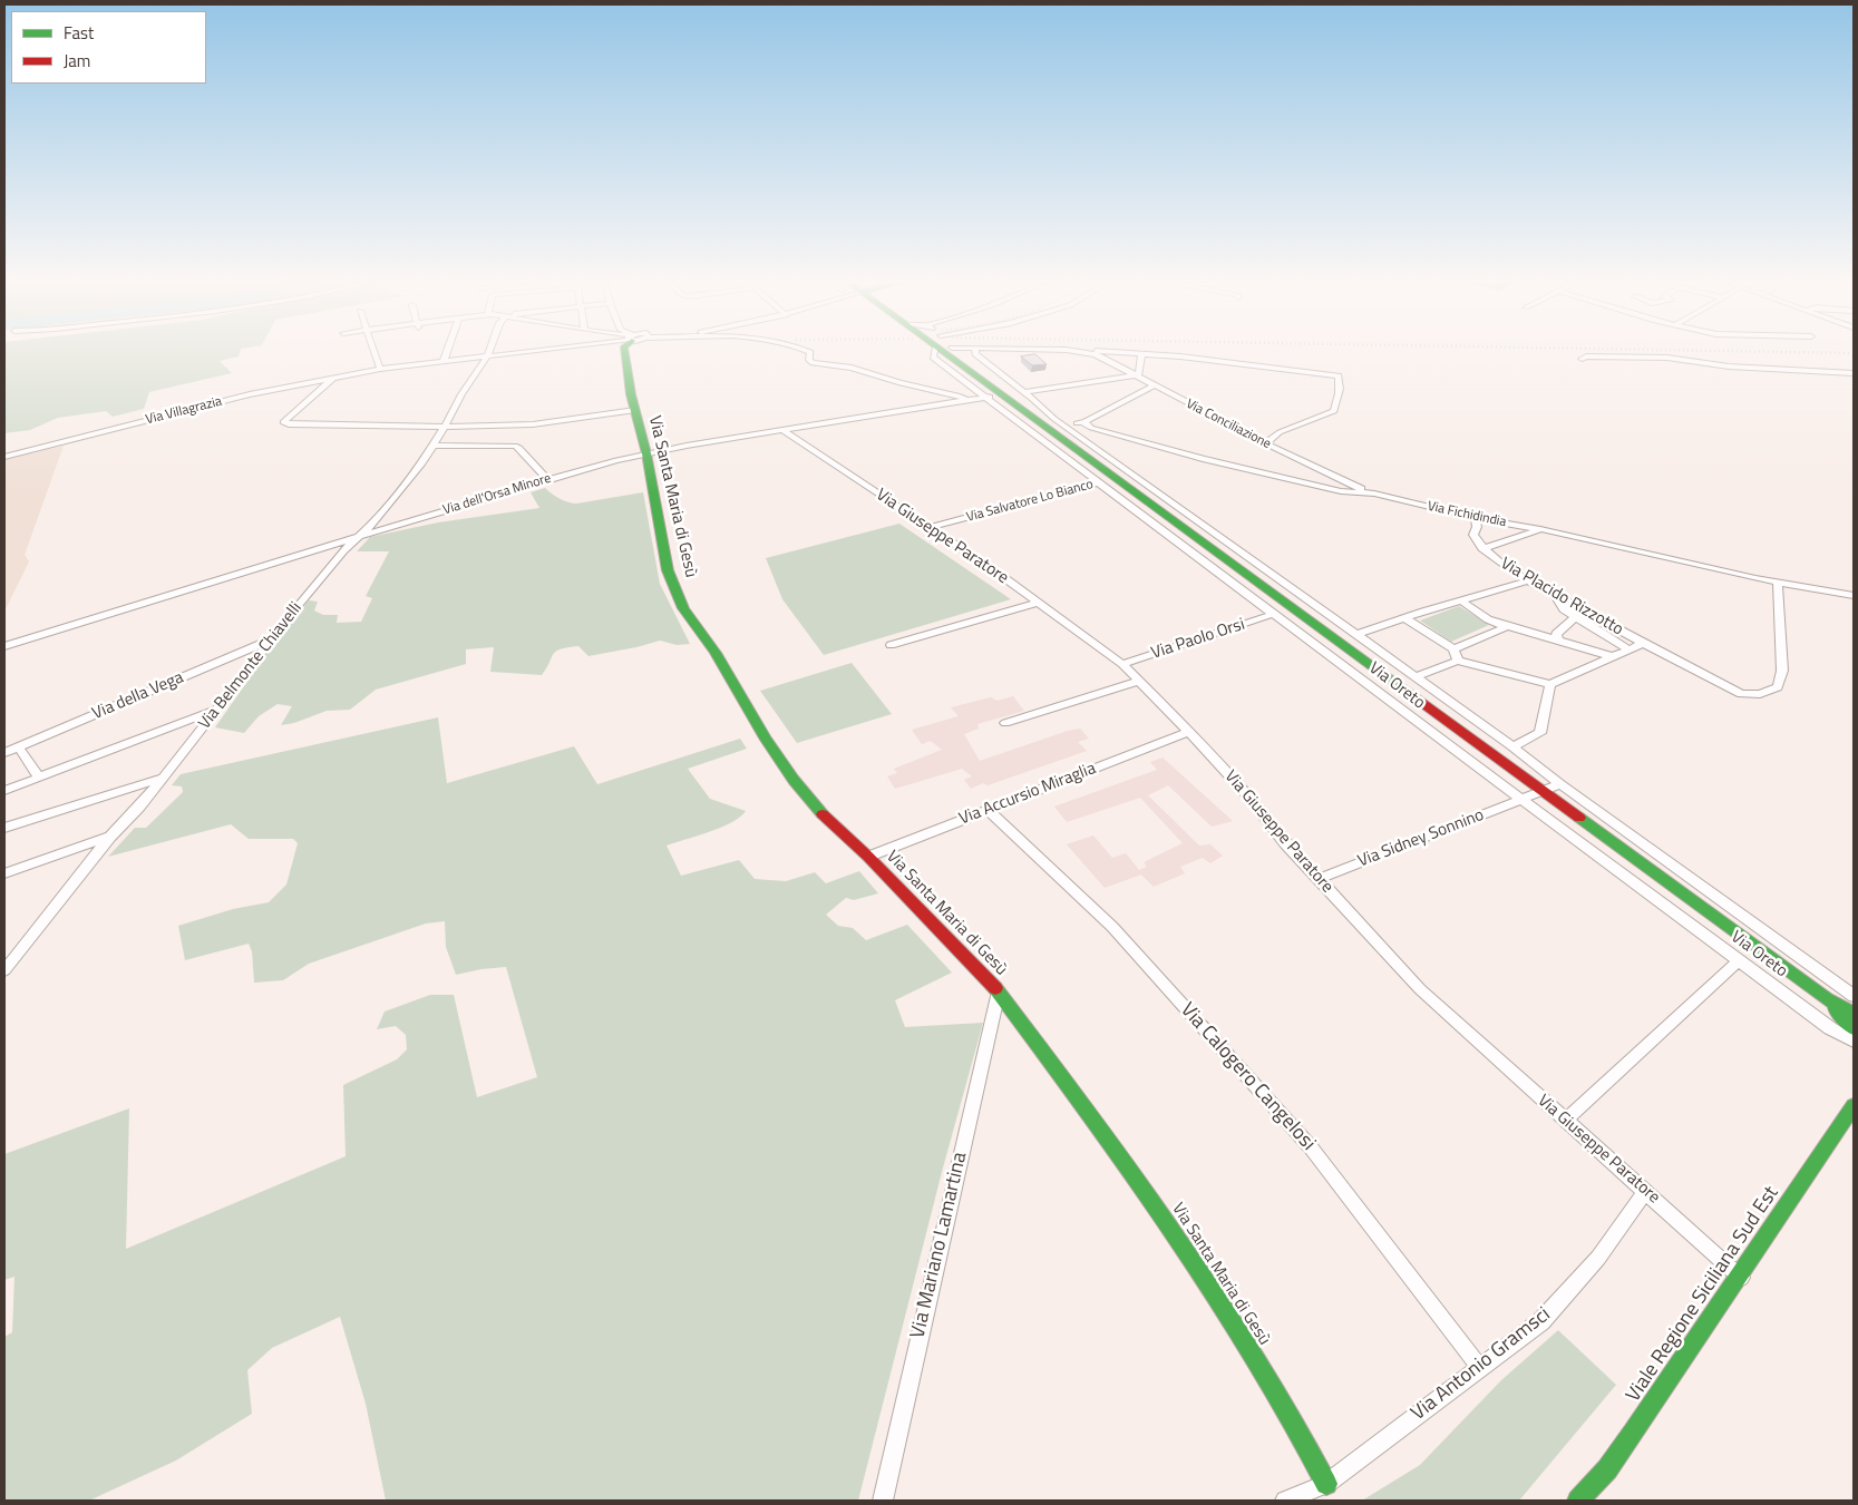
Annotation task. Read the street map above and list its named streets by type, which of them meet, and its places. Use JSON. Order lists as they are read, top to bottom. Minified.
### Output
{"streets":{"street":["Via Villagrazia","Via Conciliazione","Via dell'Orsa Minore","Via Santa Maria di Gesù","Via Salvatore Lo Bianco","Via Fichidindia","Via Giuseppe Paratore","Via Placido Rizzotto","Via Paolo Orsi","Via Belmonte Chiavelli","Via Oreto","Via della Vega","Via Accursio Miraglia","Via Sidney Sonnino","Via Calogero Cangelosi","Via Mariano Lamartina","Viale Regione Siciliana Sud Est","Via Antonio Gramsci"]},"crossings":[["Via Villagrazia","Via Belmonte Chiavelli"],["Via Conciliazione","Via Fichidindia"],["Via dell'Orsa Minore","Via Santa Maria di Gesù"],["Via dell'Orsa Minore","Via Giuseppe Paratore"],["Via dell'Orsa Minore","Via Belmonte Chiavelli"],["Via dell'Orsa Minore","Via Oreto"],["Via Santa Maria di Gesù","Via Accursio Miraglia"],["Via Santa Maria di Gesù","Via Mariano Lamartina"],["Via Santa Maria di Gesù","Via Antonio Gramsci"],["Via Salvatore Lo Bianco","Via Giuseppe Paratore"],["Via Salvatore Lo Bianco","Via Oreto"],["Via Fichidindia","Via Placido Rizzotto"],["Via Fichidindia","Via Oreto"],["Via Giuseppe Paratore","Via Paolo Orsi"],["Via Giuseppe Paratore","Via Accursio Miraglia"],["Via Giuseppe Paratore","Via Sidney Sonnino"],["Via Giuseppe Paratore","Viale Regione Siciliana Sud Est"],["Via Giuseppe Paratore","Via Antonio Gramsci"],["Via Paolo Orsi","Via Oreto"],["Via Belmonte Chiavelli","Via della Vega"],["Via Oreto","Via Sidney Sonnino"],["Via Accursio Miraglia","Via Calogero Cangelosi"],["Via Calogero Cangelosi","Via Antonio Gramsci"]],"legend":["Fast","Jam"]}
